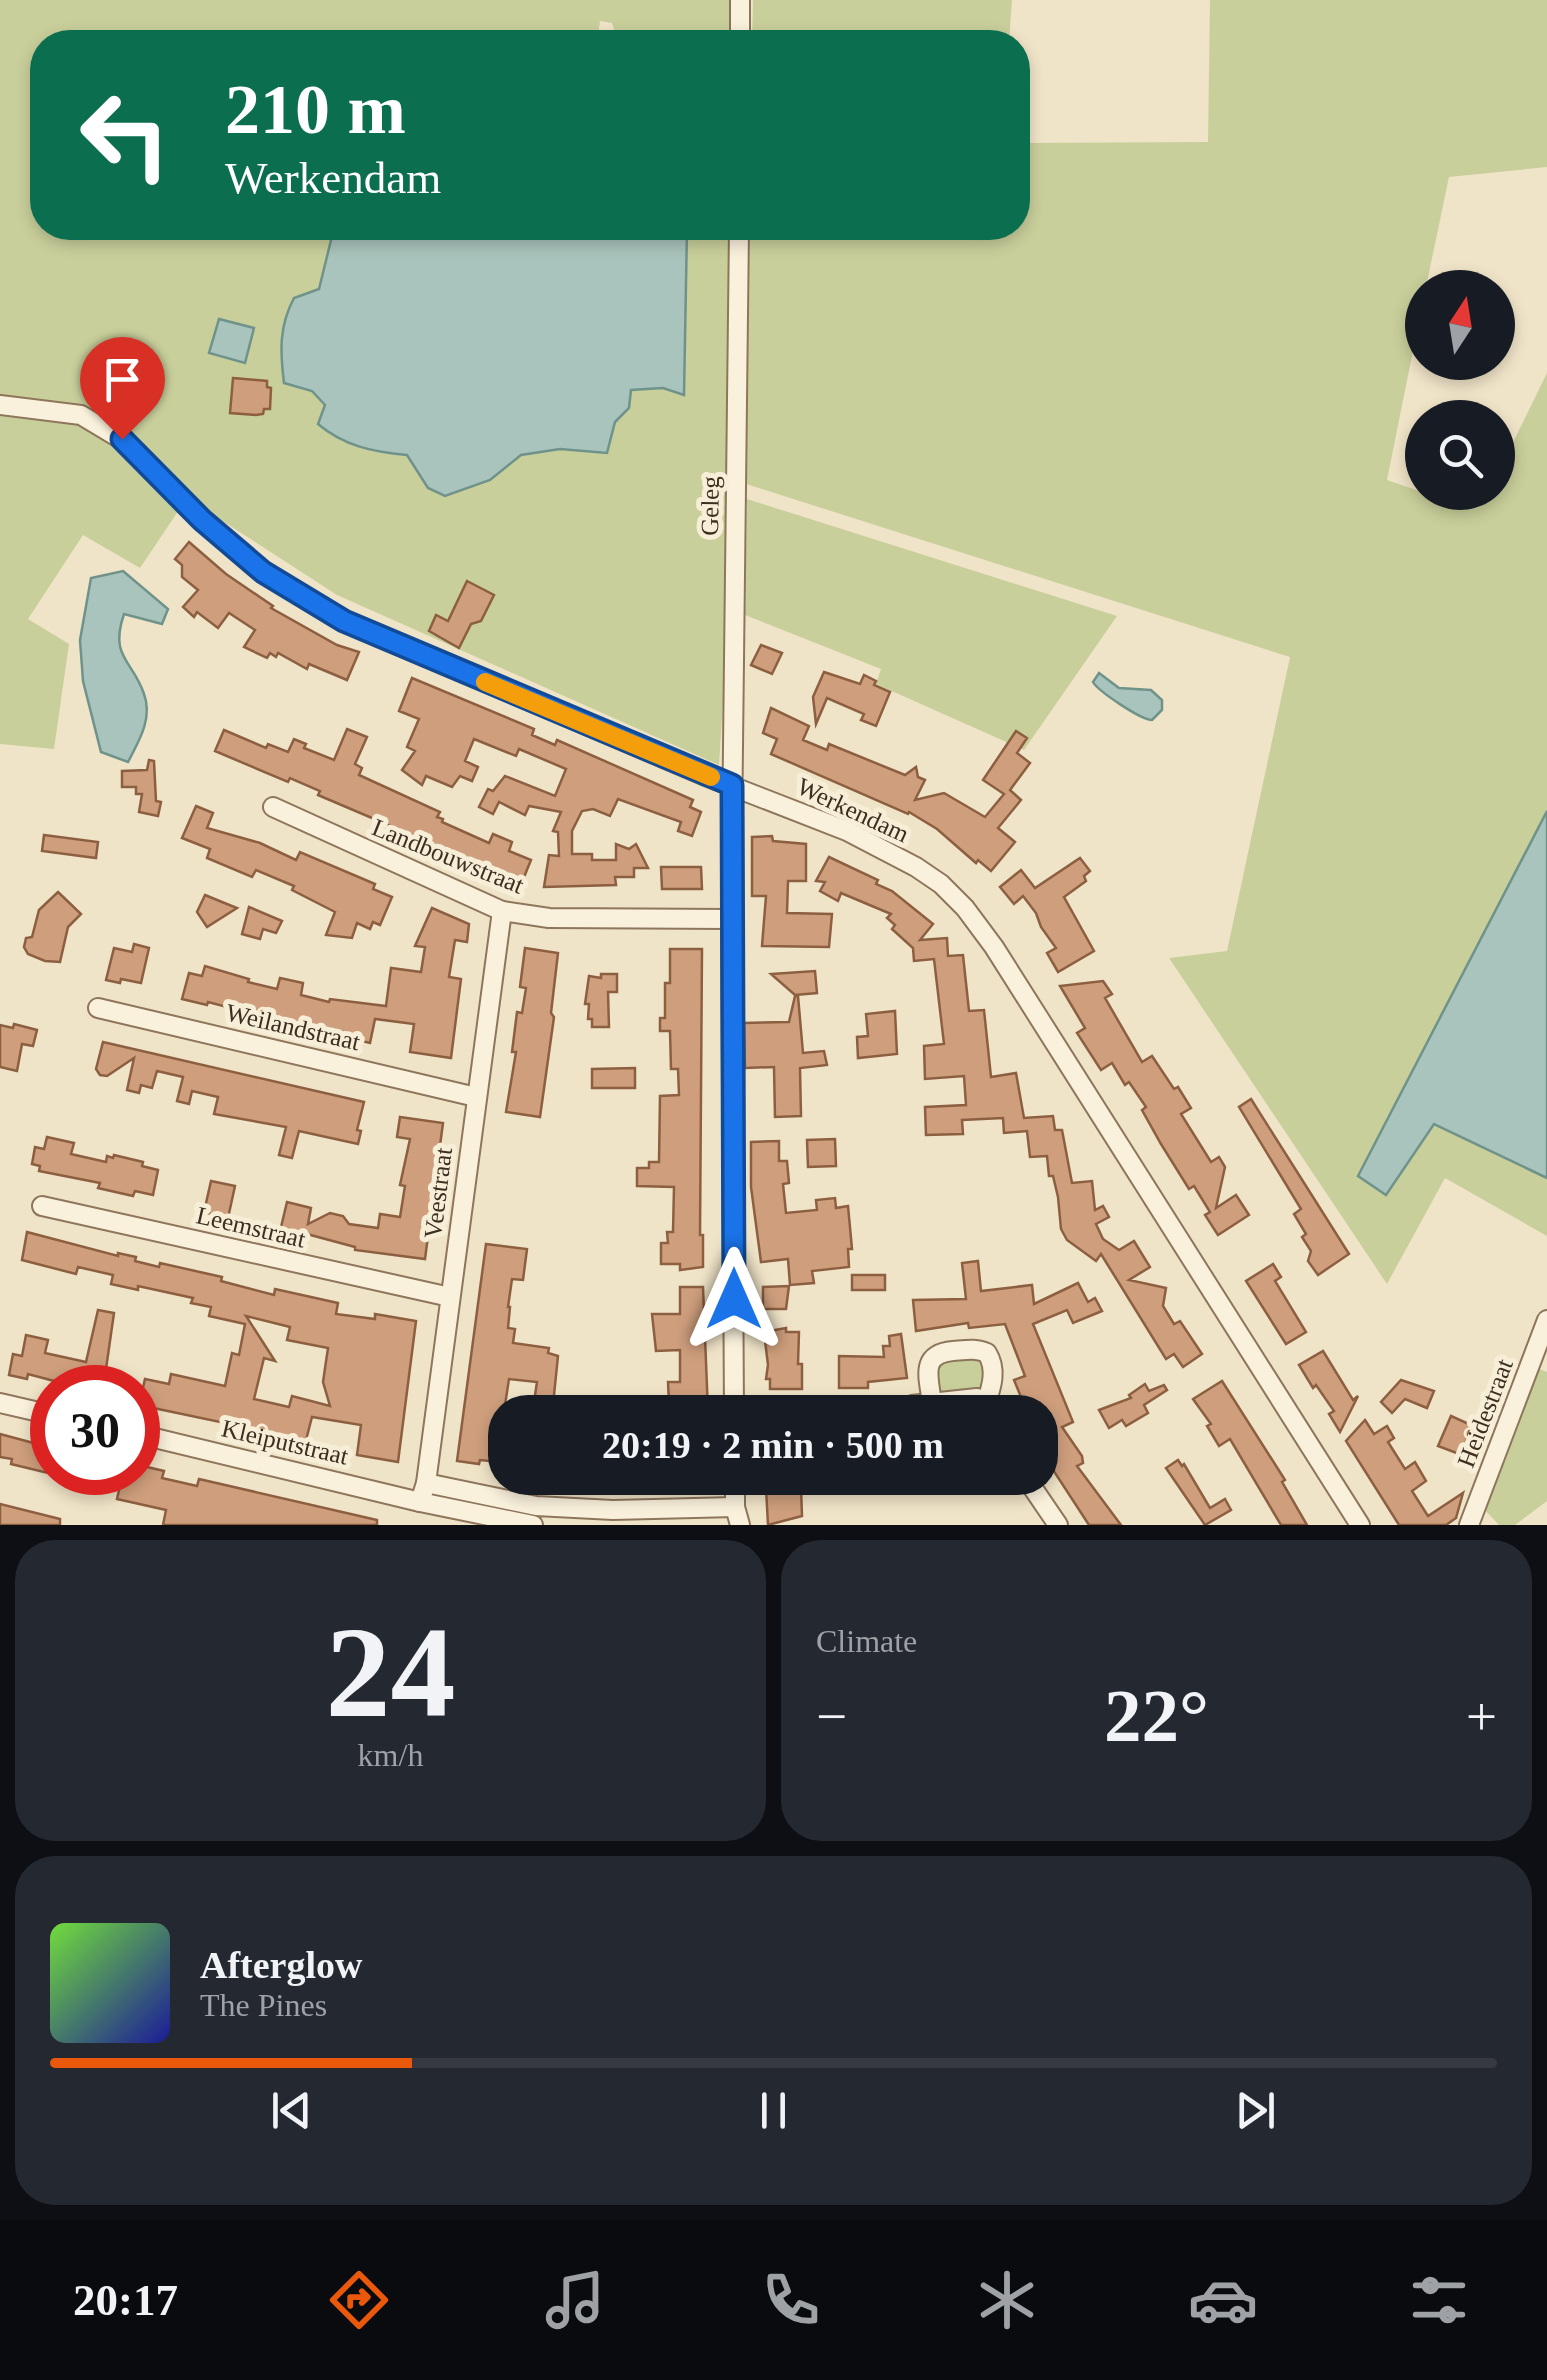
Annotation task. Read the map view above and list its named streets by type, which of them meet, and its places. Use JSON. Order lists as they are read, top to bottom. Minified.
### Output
{"streets":{"street":["Geleg","Werkendam","Landbouwstraat","Weilandstraat","Veestraat","Leemstraat","Heidestraat","Kleiputstraat"]},"crossings":[["Geleg","Werkendam"],["Geleg","Landbouwstraat"],["Landbouwstraat","Veestraat"],["Weilandstraat","Veestraat"],["Veestraat","Leemstraat"],["Veestraat","Kleiputstraat"]],"north":"top","page":{"turn":["210 m","Werkendam"],"limit":"30","trip":"20:19 · 2 min · 500 m","tile":[["24","km/h"],"Climate"],"heat":["−","22°","+"],"song":["Afterglow","The Pines"],"tabs":"20:17"}}
